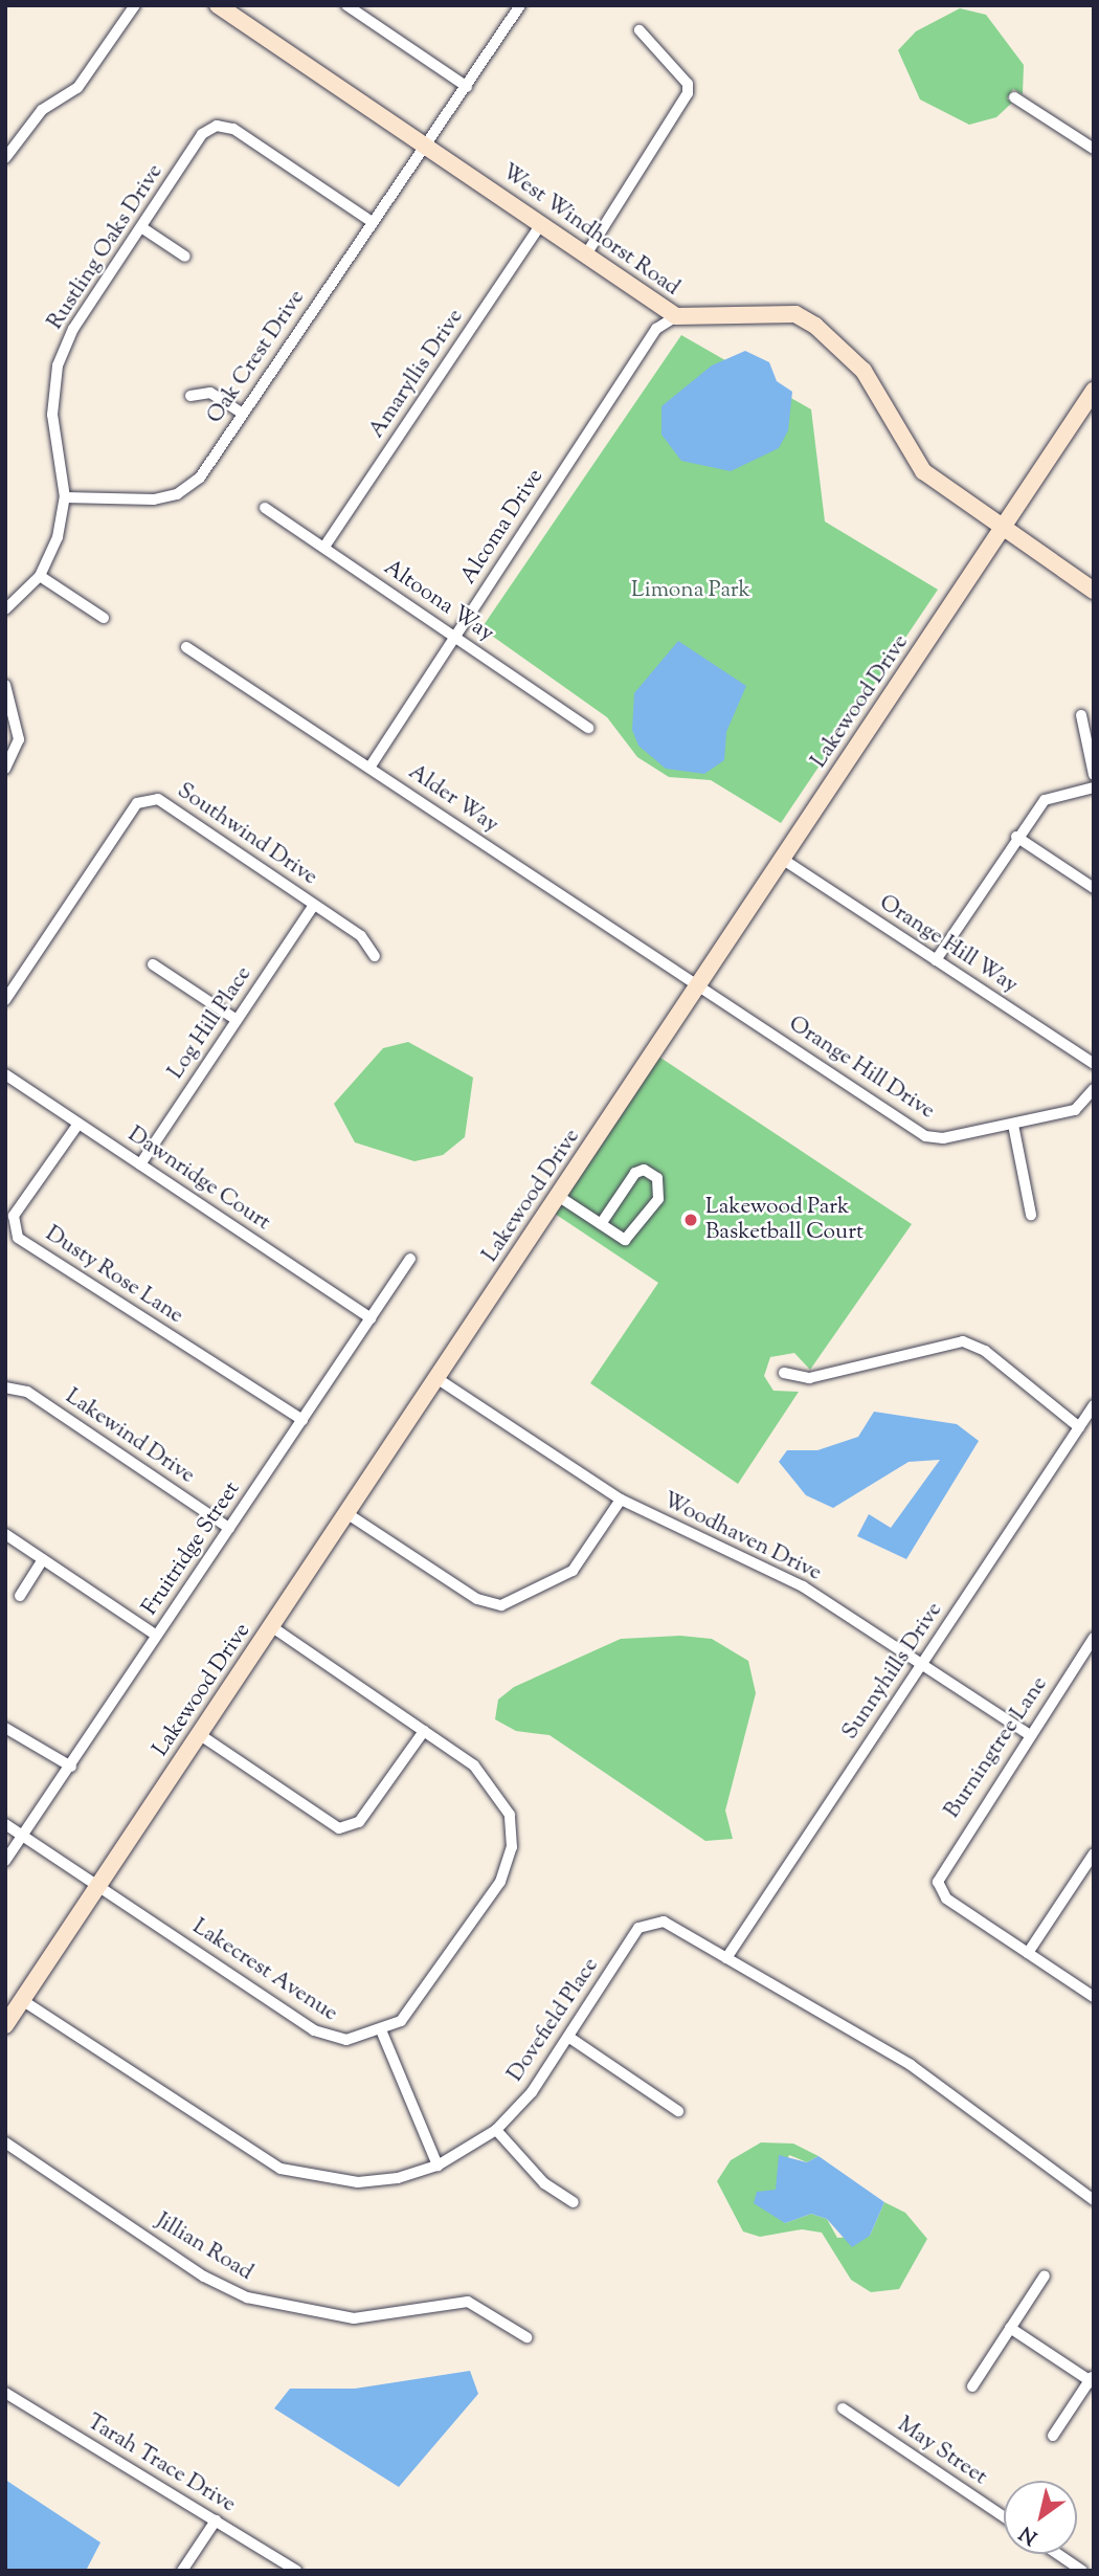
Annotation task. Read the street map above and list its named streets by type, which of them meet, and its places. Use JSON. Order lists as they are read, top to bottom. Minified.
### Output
{"streets":{"street":["West Windhorst Road","Rustling Oaks Drive","Oak Crest Drive","Amaryllis Drive","Alcoma Drive","Altoona Way","Lakewood Drive","Alder Way","Southwind Drive","Orange Hill Way","Log Hill Place","Orange Hill Drive","Dawnridge Court","Dusty Rose Lane","Lakewind Drive","Woodhaven Drive","Fruitridge Street","Sunnyhills Drive","Burningtree Lane","Lakecrest Avenue","Dovefield Place","Jillian Road","May Street","Tarah Trace Drive"]},"crossings":[["West Windhorst Road","Oak Crest Drive"],["West Windhorst Road","Amaryllis Drive"],["West Windhorst Road","Alcoma Drive"],["West Windhorst Road","Lakewood Drive"],["Rustling Oaks Drive","Oak Crest Drive"],["Amaryllis Drive","Altoona Way"],["Alcoma Drive","Altoona Way"],["Alcoma Drive","Alder Way"],["Lakewood Drive","Alder Way"],["Lakewood Drive","Orange Hill Way"],["Lakewood Drive","Orange Hill Drive"],["Lakewood Drive","Woodhaven Drive"],["Lakewood Drive","Lakecrest Avenue"],["Lakewood Drive","Dovefield Place"],["Alder Way","Orange Hill Drive"],["Southwind Drive","Log Hill Place"],["Log Hill Place","Dawnridge Court"],["Dawnridge Court","Dusty Rose Lane"],["Dawnridge Court","Fruitridge Street"],["Dusty Rose Lane","Fruitridge Street"],["Lakewind Drive","Fruitridge Street"],["Woodhaven Drive","Sunnyhills Drive"],["Woodhaven Drive","Burningtree Lane"],["Sunnyhills Drive","Dovefield Place"]],"parks":["Limona Park"],"places":["Lakewood Park Basketball Court"],"north":"bottom left"}
